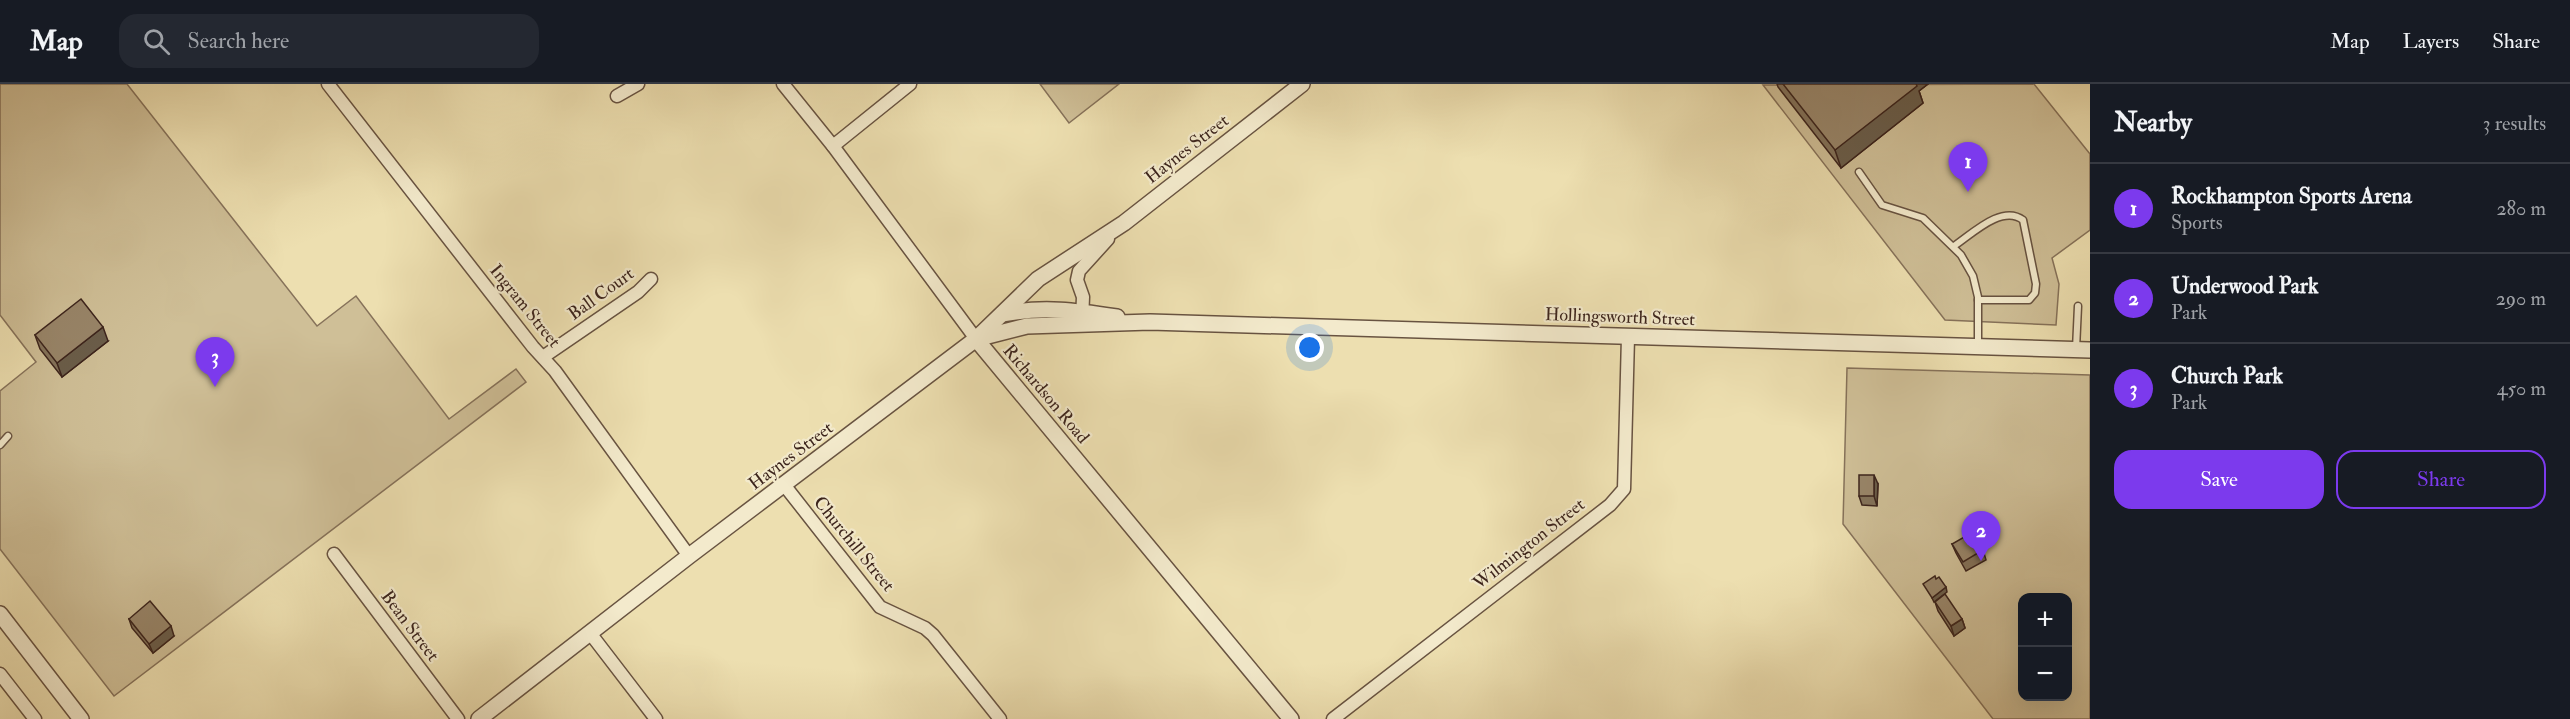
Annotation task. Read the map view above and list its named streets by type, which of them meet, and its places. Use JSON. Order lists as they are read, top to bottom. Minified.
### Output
{"streets":{"street":["Haynes Street","Ball Court","Ingram Street","Hollingsworth Street","Richardson Road","Churchill Street","Wilmington Street","Bean Street"]},"crossings":[["Haynes Street","Ingram Street"],["Haynes Street","Hollingsworth Street"],["Haynes Street","Richardson Road"],["Haynes Street","Churchill Street"],["Ball Court","Ingram Street"],["Hollingsworth Street","Richardson Road"],["Hollingsworth Street","Wilmington Street"]],"page":{"header":"Map","search":"Search here","nav":["Map","Layers","Share"],"heading":["Nearby","3 results"],"pins":["1","3","2"],"list":[{"mark":"1","name":"Rockhampton Sports Arena","note":"Sports","value":"280 m"},{"mark":"2","name":"Underwood Park","note":"Park","value":"290 m"},{"mark":"3","name":"Church Park","note":"Park","value":"450 m"}],"buttons":["Save","Share"],"map_buttons":["+","−"]}}
